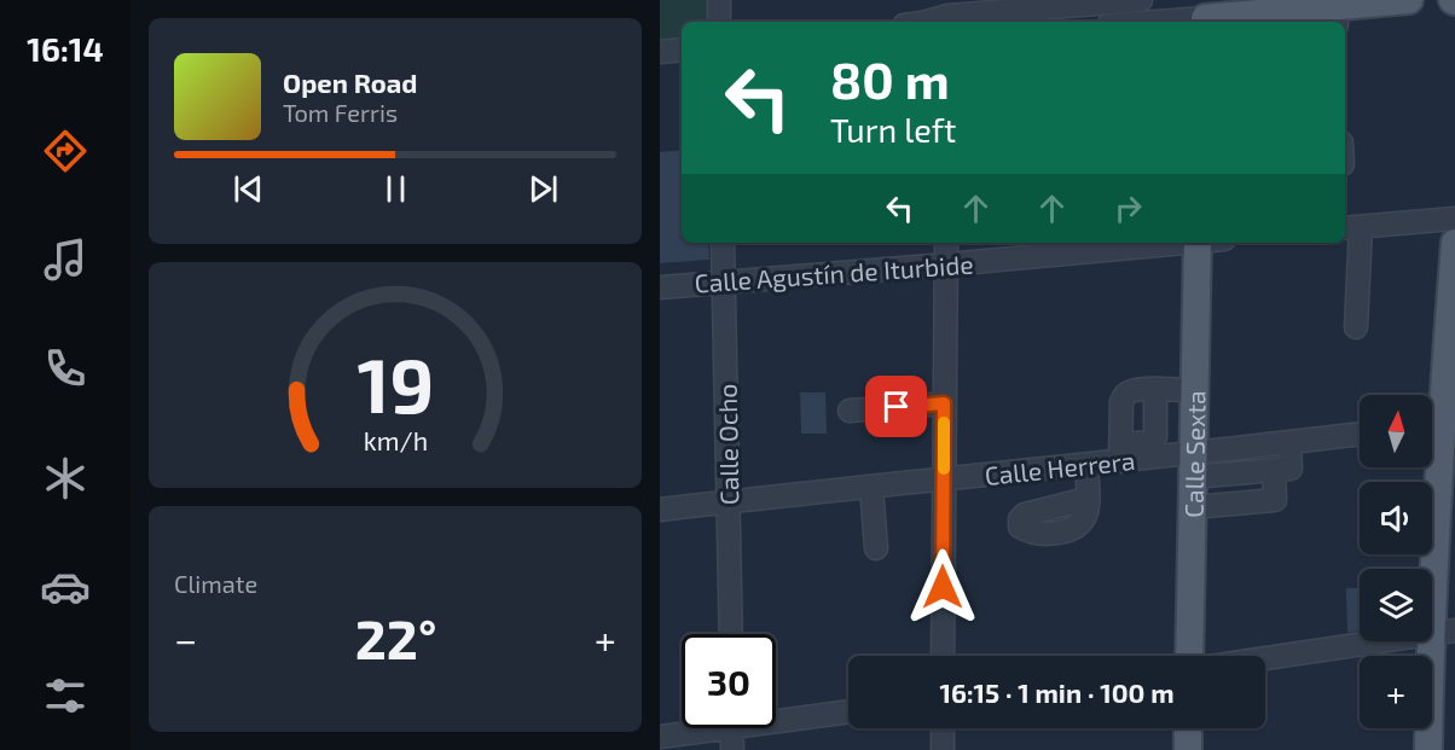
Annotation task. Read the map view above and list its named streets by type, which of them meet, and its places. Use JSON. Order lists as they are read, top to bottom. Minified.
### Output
{"streets":{"main road":["Calle Sexta"],"street":["Calle Agustín de Iturbide","Calle Ocho","Calle Herrera"]},"crossings":[["Calle Agustín de Iturbide","Calle Ocho"],["Calle Ocho","Calle Herrera"],["Calle Sexta","Calle Herrera"]],"north":"top","page":{"tabs":"16:14","turn":["80 m","Turn left"],"song":["Open Road","Tom Ferris"],"map_buttons":"+","tile":"Climate","heat":["−","22°","+"],"limit":"30","trip":"16:15 · 1 min · 100 m","gauge":["19","km/h"]}}
